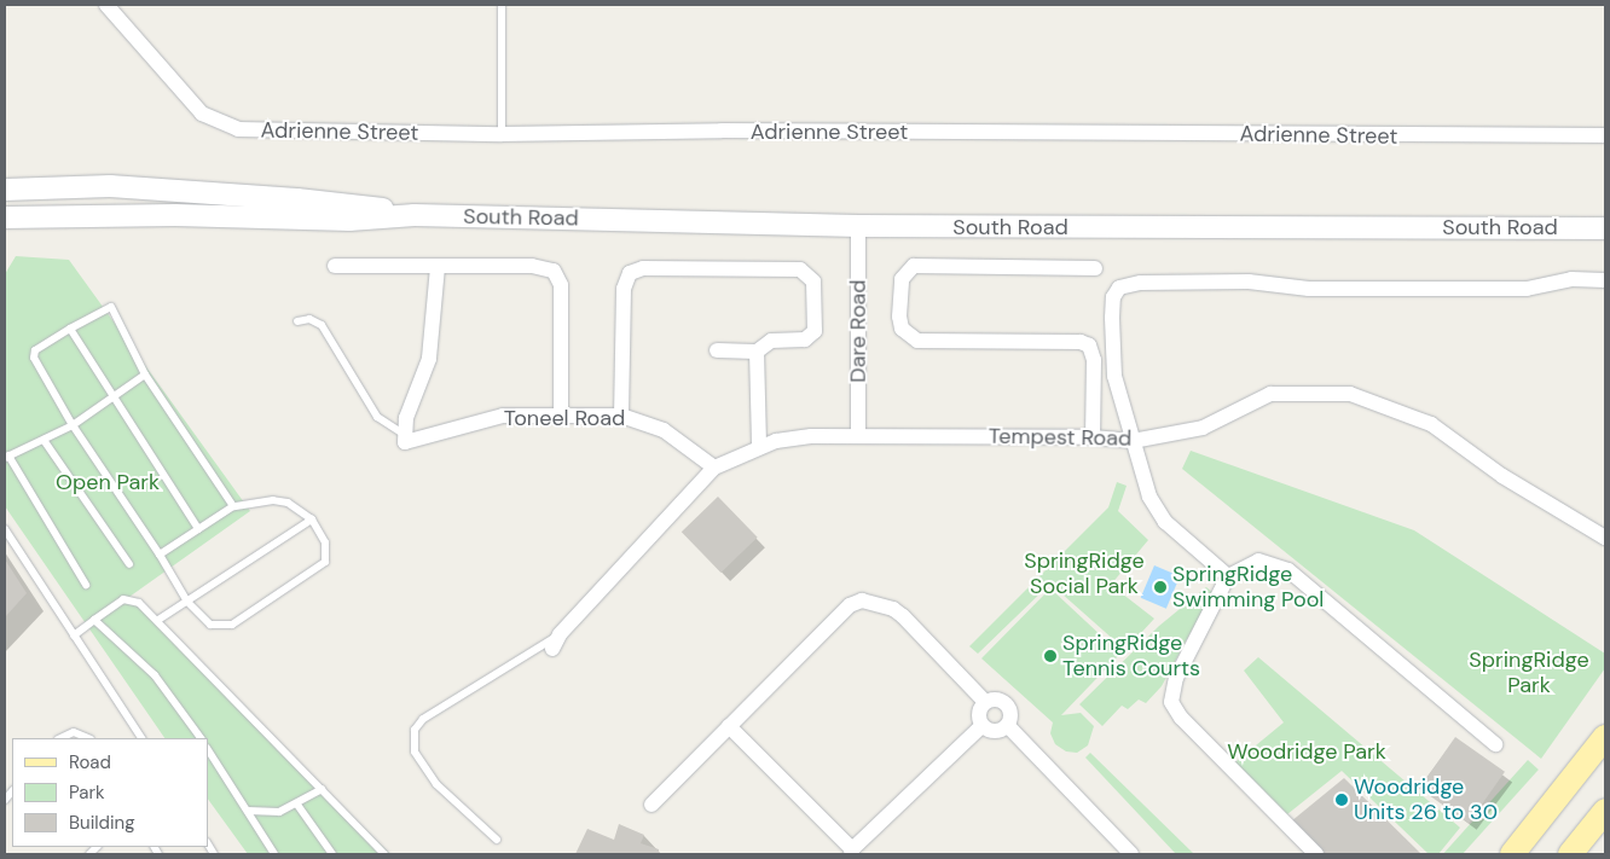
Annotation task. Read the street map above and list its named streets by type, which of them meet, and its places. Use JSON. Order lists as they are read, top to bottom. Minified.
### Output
{"streets":{"street":["Adrienne Street","South Road","Dare Road","Toneel Road","Tempest Road"]},"crossings":[["South Road","Dare Road"],["Dare Road","Tempest Road"],["Toneel Road","Tempest Road"]],"parks":["Open Park","SpringRidge Social Park","SpringRidge Park","Woodridge Park"],"places":["SpringRidge Swimming Pool","SpringRidge Tennis Courts","Woodridge Units 26 to 30"],"legend":["Road","Park","Building"]}
